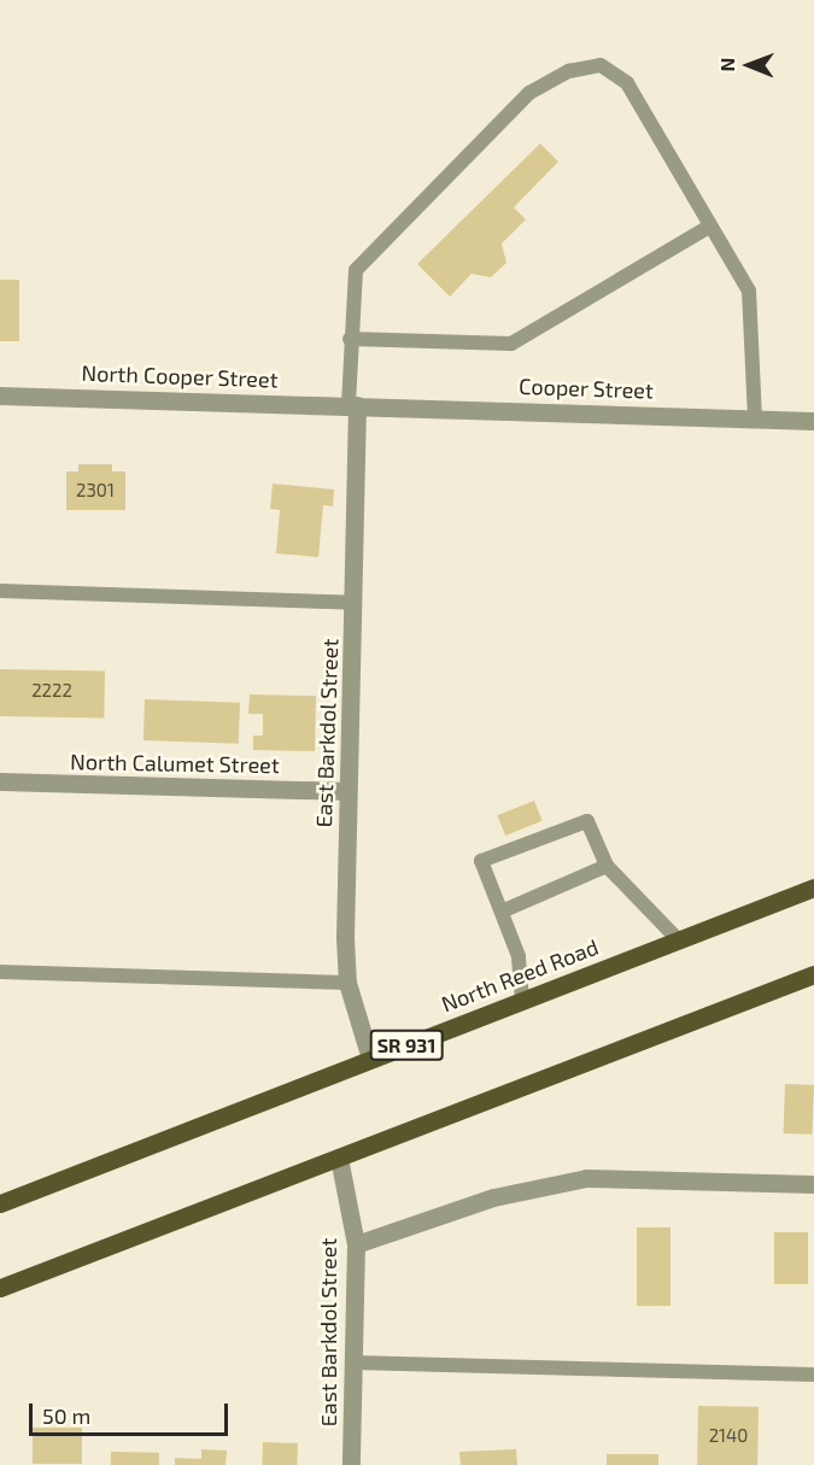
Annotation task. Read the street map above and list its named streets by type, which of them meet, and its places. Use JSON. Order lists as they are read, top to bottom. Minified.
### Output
{"streets":{"main road":["North Reed Road","SR 931"],"street":["North Cooper Street","Cooper Street","East Barkdol Street","North Calumet Street"]},"crossings":[["North Cooper Street","Cooper Street"],["North Cooper Street","East Barkdol Street"],["Cooper Street","East Barkdol Street"],["East Barkdol Street","North Calumet Street"],["East Barkdol Street","North Reed Road"]],"house_numbers":["2301","2222","2140"],"scale_bar":"50 m","north":"left"}
